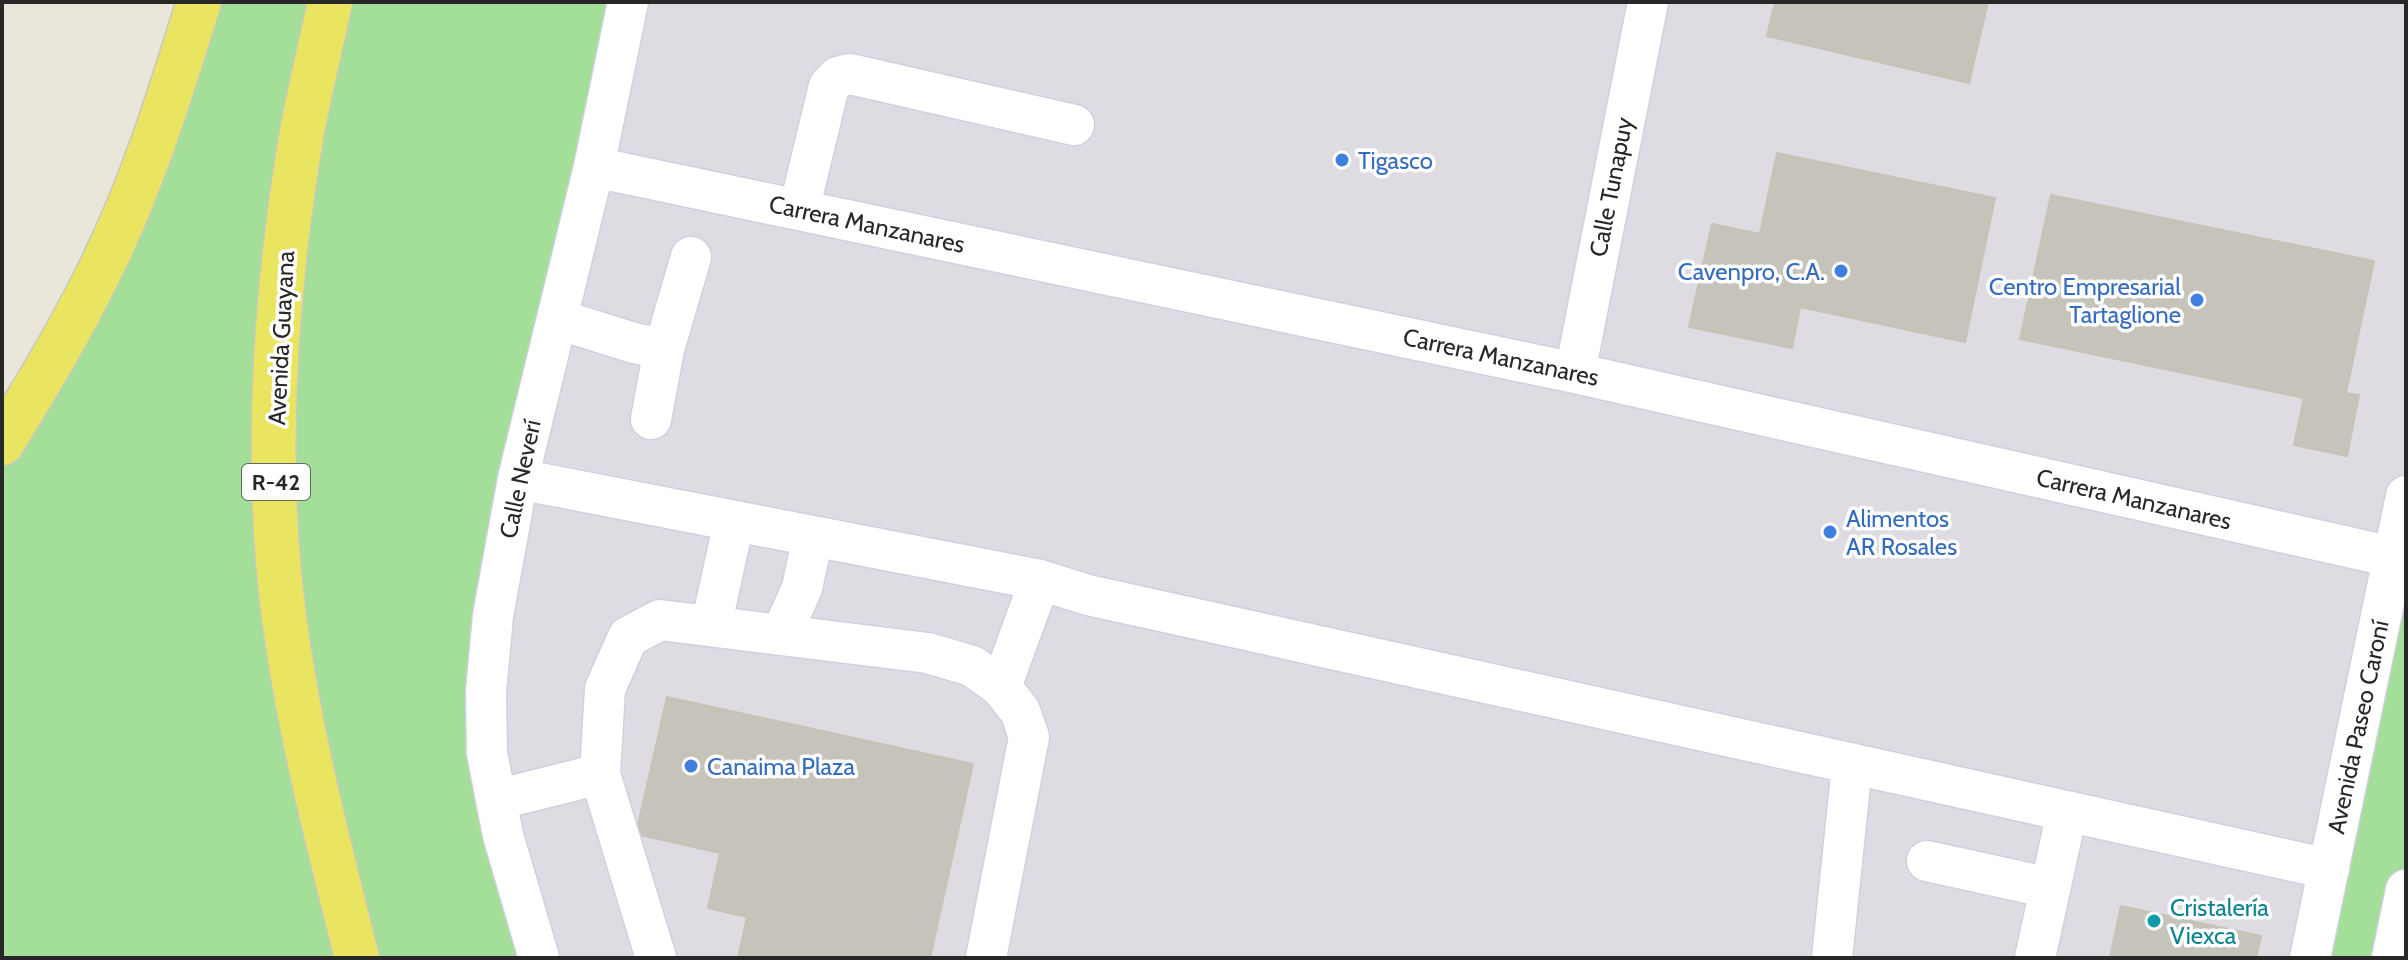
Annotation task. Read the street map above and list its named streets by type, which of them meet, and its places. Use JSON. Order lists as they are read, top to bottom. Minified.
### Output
{"streets":{"main road":["Avenida Guayana","R-42"],"street":["Calle Tunapuy","Carrera Manzanares","Calle Neverí","Avenida Paseo Caroní"]},"crossings":[["Calle Tunapuy","Carrera Manzanares"],["Carrera Manzanares","Calle Neverí"],["Carrera Manzanares","Avenida Paseo Caroní"]],"places":["Tigasco","Cavenpro, C.A.","Centro Empresarial Tartaglione","Alimentos AR Rosales","Canaima Plaza","Cristalería Viexca"]}
